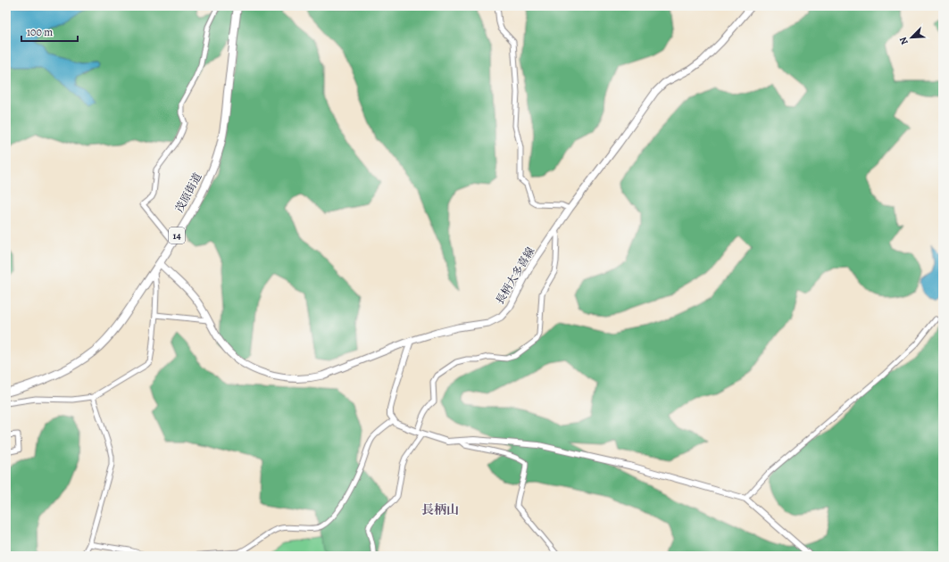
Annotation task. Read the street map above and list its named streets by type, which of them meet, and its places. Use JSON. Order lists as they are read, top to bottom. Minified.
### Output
{"streets":{"main road":["茂原街道","14","長柄大多喜線"]},"crossings":[["茂原街道","長柄大多喜線"]],"districts":["長柄山"],"scale_bar":"100 m","north":"bottom left"}
